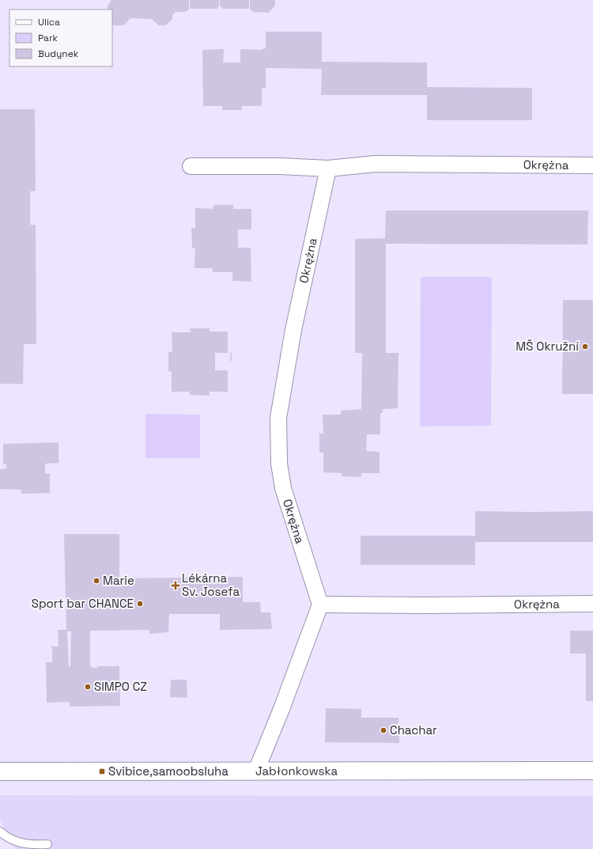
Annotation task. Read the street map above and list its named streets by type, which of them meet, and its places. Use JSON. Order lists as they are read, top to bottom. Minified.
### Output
{"streets":{"main road":["Jabłonkowska"],"street":["Okrężna"]},"places":{"other":["MŠ Okružní","Marie","Sport bar CHANCE","SIMPO CZ","Chachar"],"health":["Lékárna Sv. Josefa"],"transit":["Svibice,samoobsluha"]},"legend":["Ulica","Park","Budynek"]}
